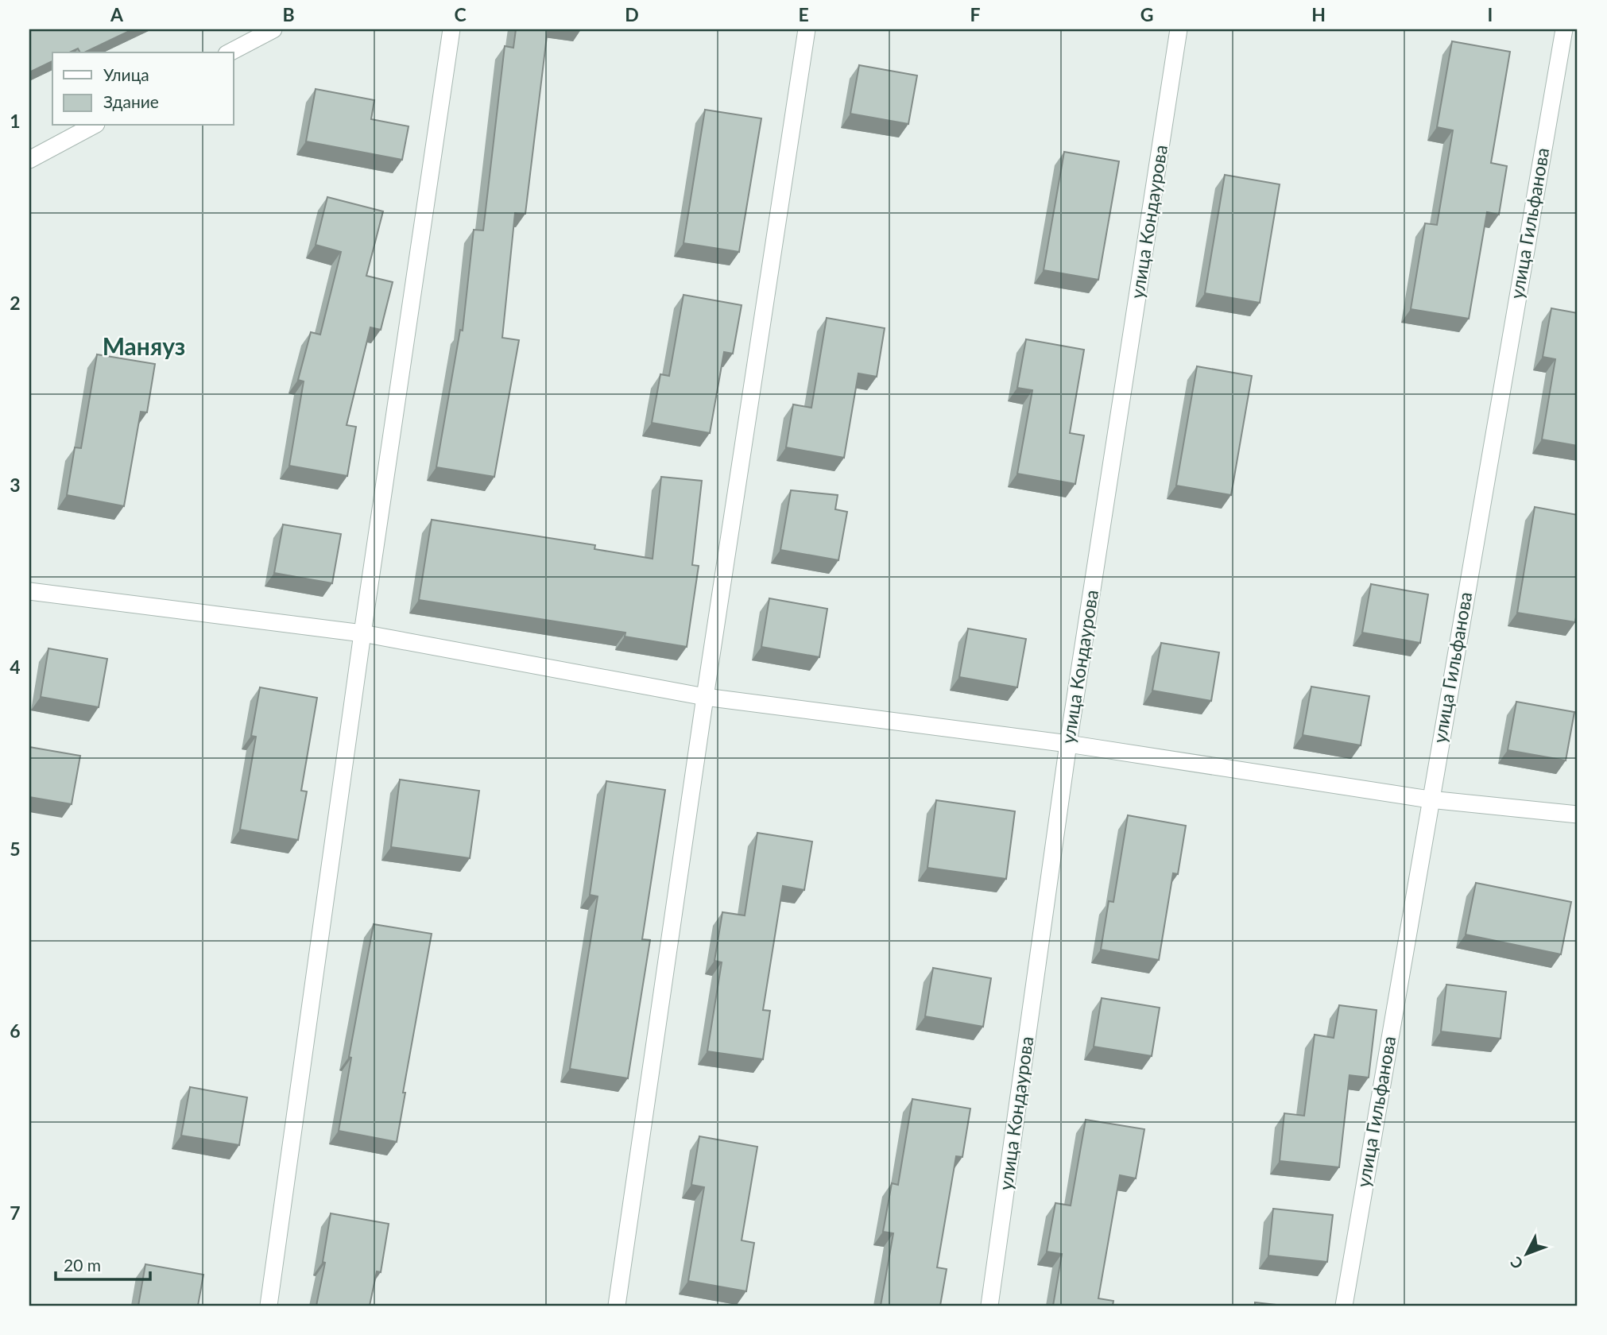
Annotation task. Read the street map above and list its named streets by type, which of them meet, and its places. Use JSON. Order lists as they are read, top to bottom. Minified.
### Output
{"streets":{"street":["улица Кондаурова","улица Гильфанова"]},"districts":["Маняуз"],"legend":["Улица","Здание"],"scale_bar":"20 m","north":"bottom left","grid":{"columns":["A","B","C","D","E","F","G","H","I"],"rows":["1","2","3","4","5","6","7"]}}
